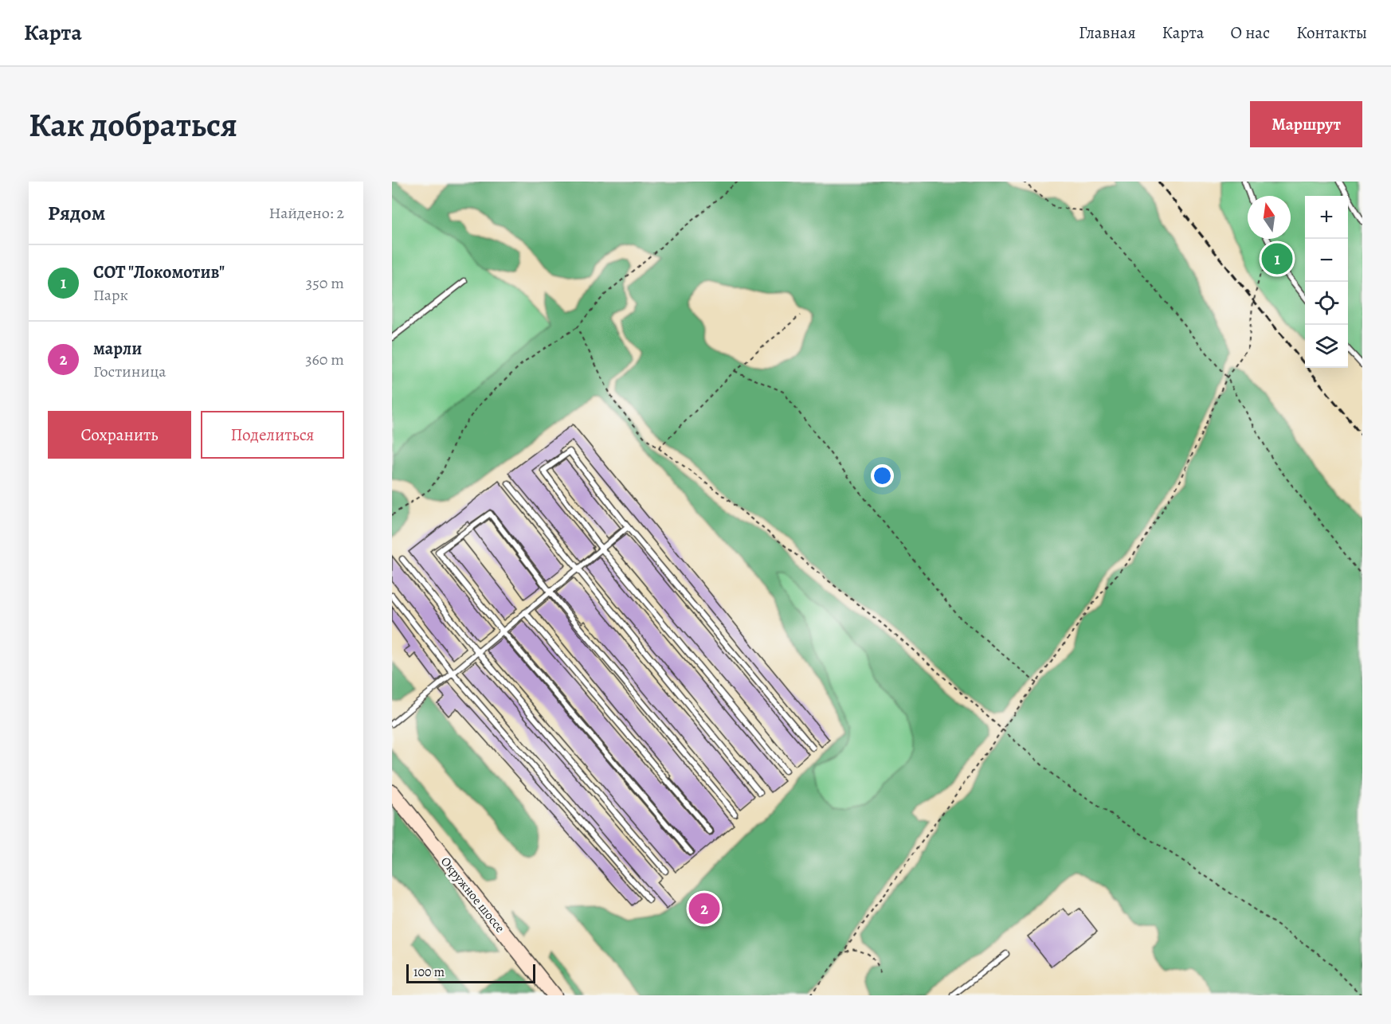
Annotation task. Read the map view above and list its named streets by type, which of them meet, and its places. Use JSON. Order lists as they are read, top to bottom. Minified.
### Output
{"streets":{"main road":["Окружное шоссе"]},"scale_bar":"100 m","north":"top","page":{"header":"Карта","nav":["Главная","Карта","О нас","Контакты"],"buttons":["Маршрут",["Сохранить","Поделиться"]],"title":"Как добраться","heading":["Рядом","Найдено: 2"],"map_buttons":["+","−"],"pins":["1","2"],"list":[{"mark":"1","name":"СОТ \"Локомотив\"","note":"Парк","value":"350 m"},{"mark":"2","name":"марли","note":"Гостиница","value":"360 m"}],"scale":"100 m"}}
